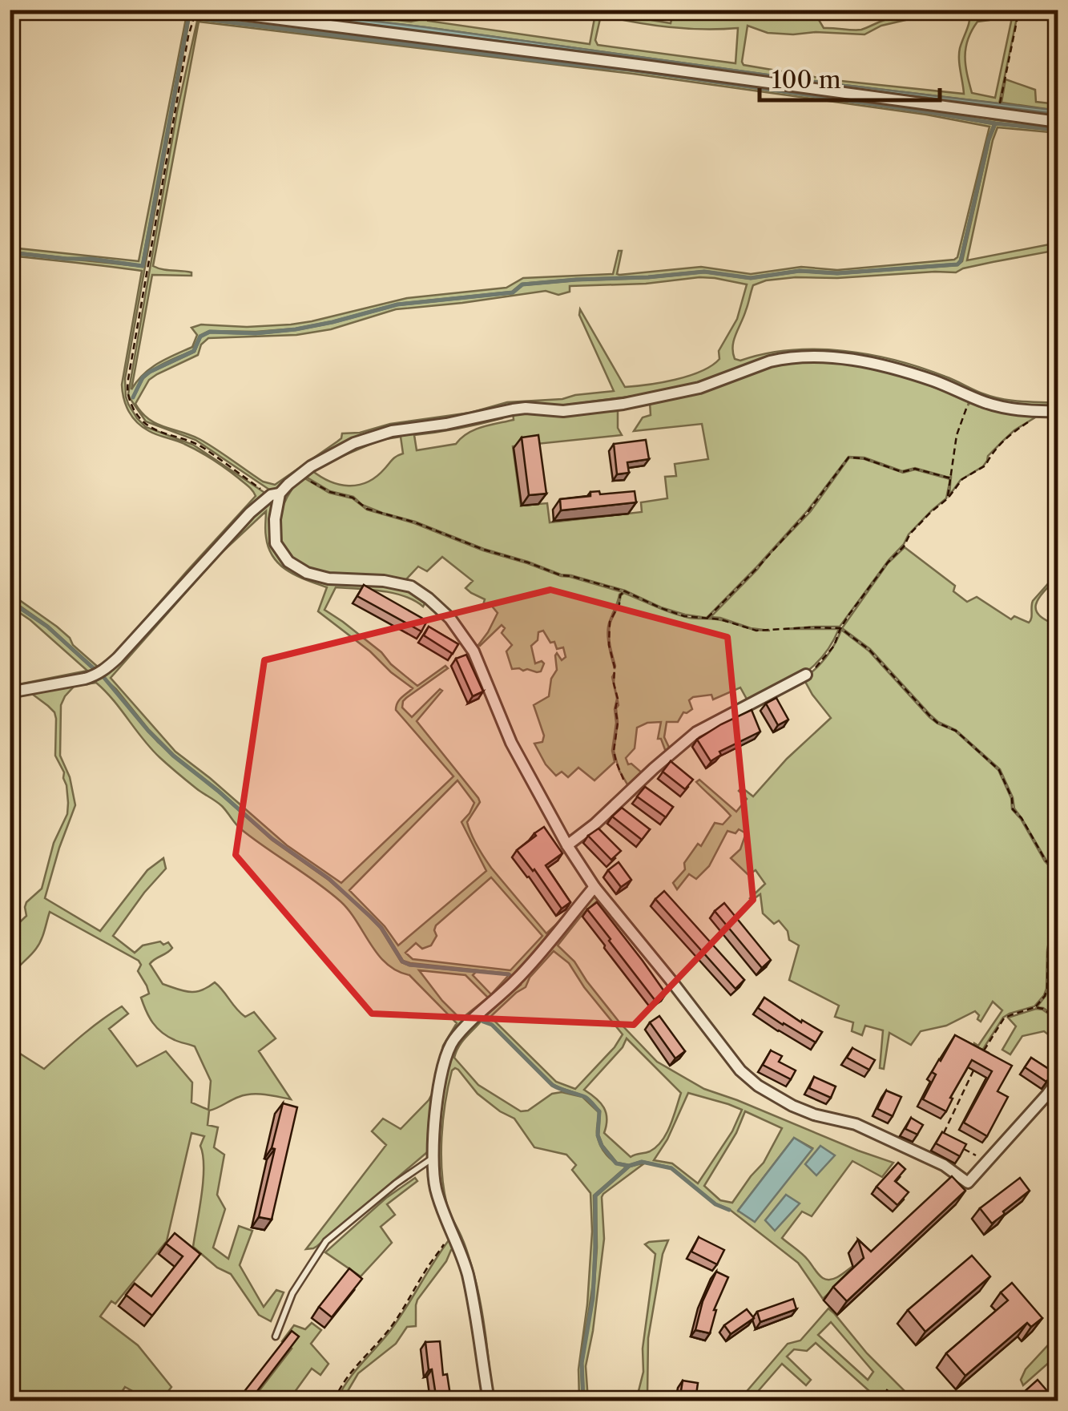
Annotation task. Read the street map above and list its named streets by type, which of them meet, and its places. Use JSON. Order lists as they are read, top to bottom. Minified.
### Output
{"scale_bar":"100 m"}
